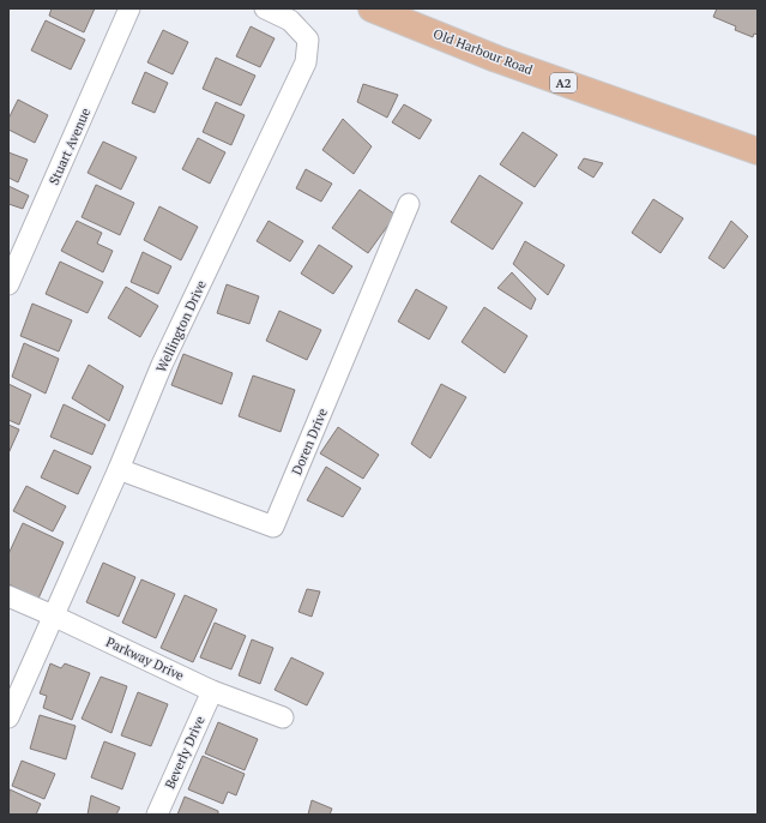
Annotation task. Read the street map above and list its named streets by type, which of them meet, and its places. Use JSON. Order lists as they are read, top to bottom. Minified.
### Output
{"streets":{"main road":["Old Harbour Road","A2"],"street":["Stuart Avenue","Wellington Drive","Doren Drive","Parkway Drive","Beverly Drive"]},"crossings":[["Wellington Drive","Doren Drive"],["Wellington Drive","Parkway Drive"],["Parkway Drive","Beverly Drive"]]}
